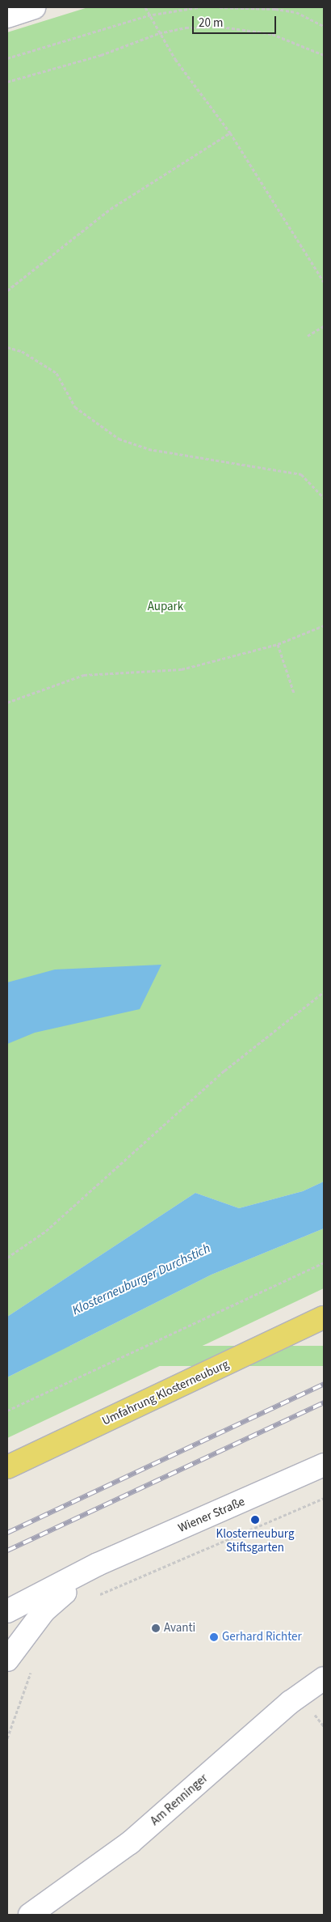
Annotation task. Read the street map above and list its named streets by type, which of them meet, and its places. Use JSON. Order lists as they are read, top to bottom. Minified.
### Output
{"streets":{"main road":["Umfahrung Klosterneuburg"],"street":["Wiener Straße","Am Renninger"]},"water":["Klosterneuburger Durchstich"],"parks":["Aupark"],"places":["Klosterneuburg Stiftsgarten","Avanti","Gerhard Richter"],"scale_bar":"20 m"}
